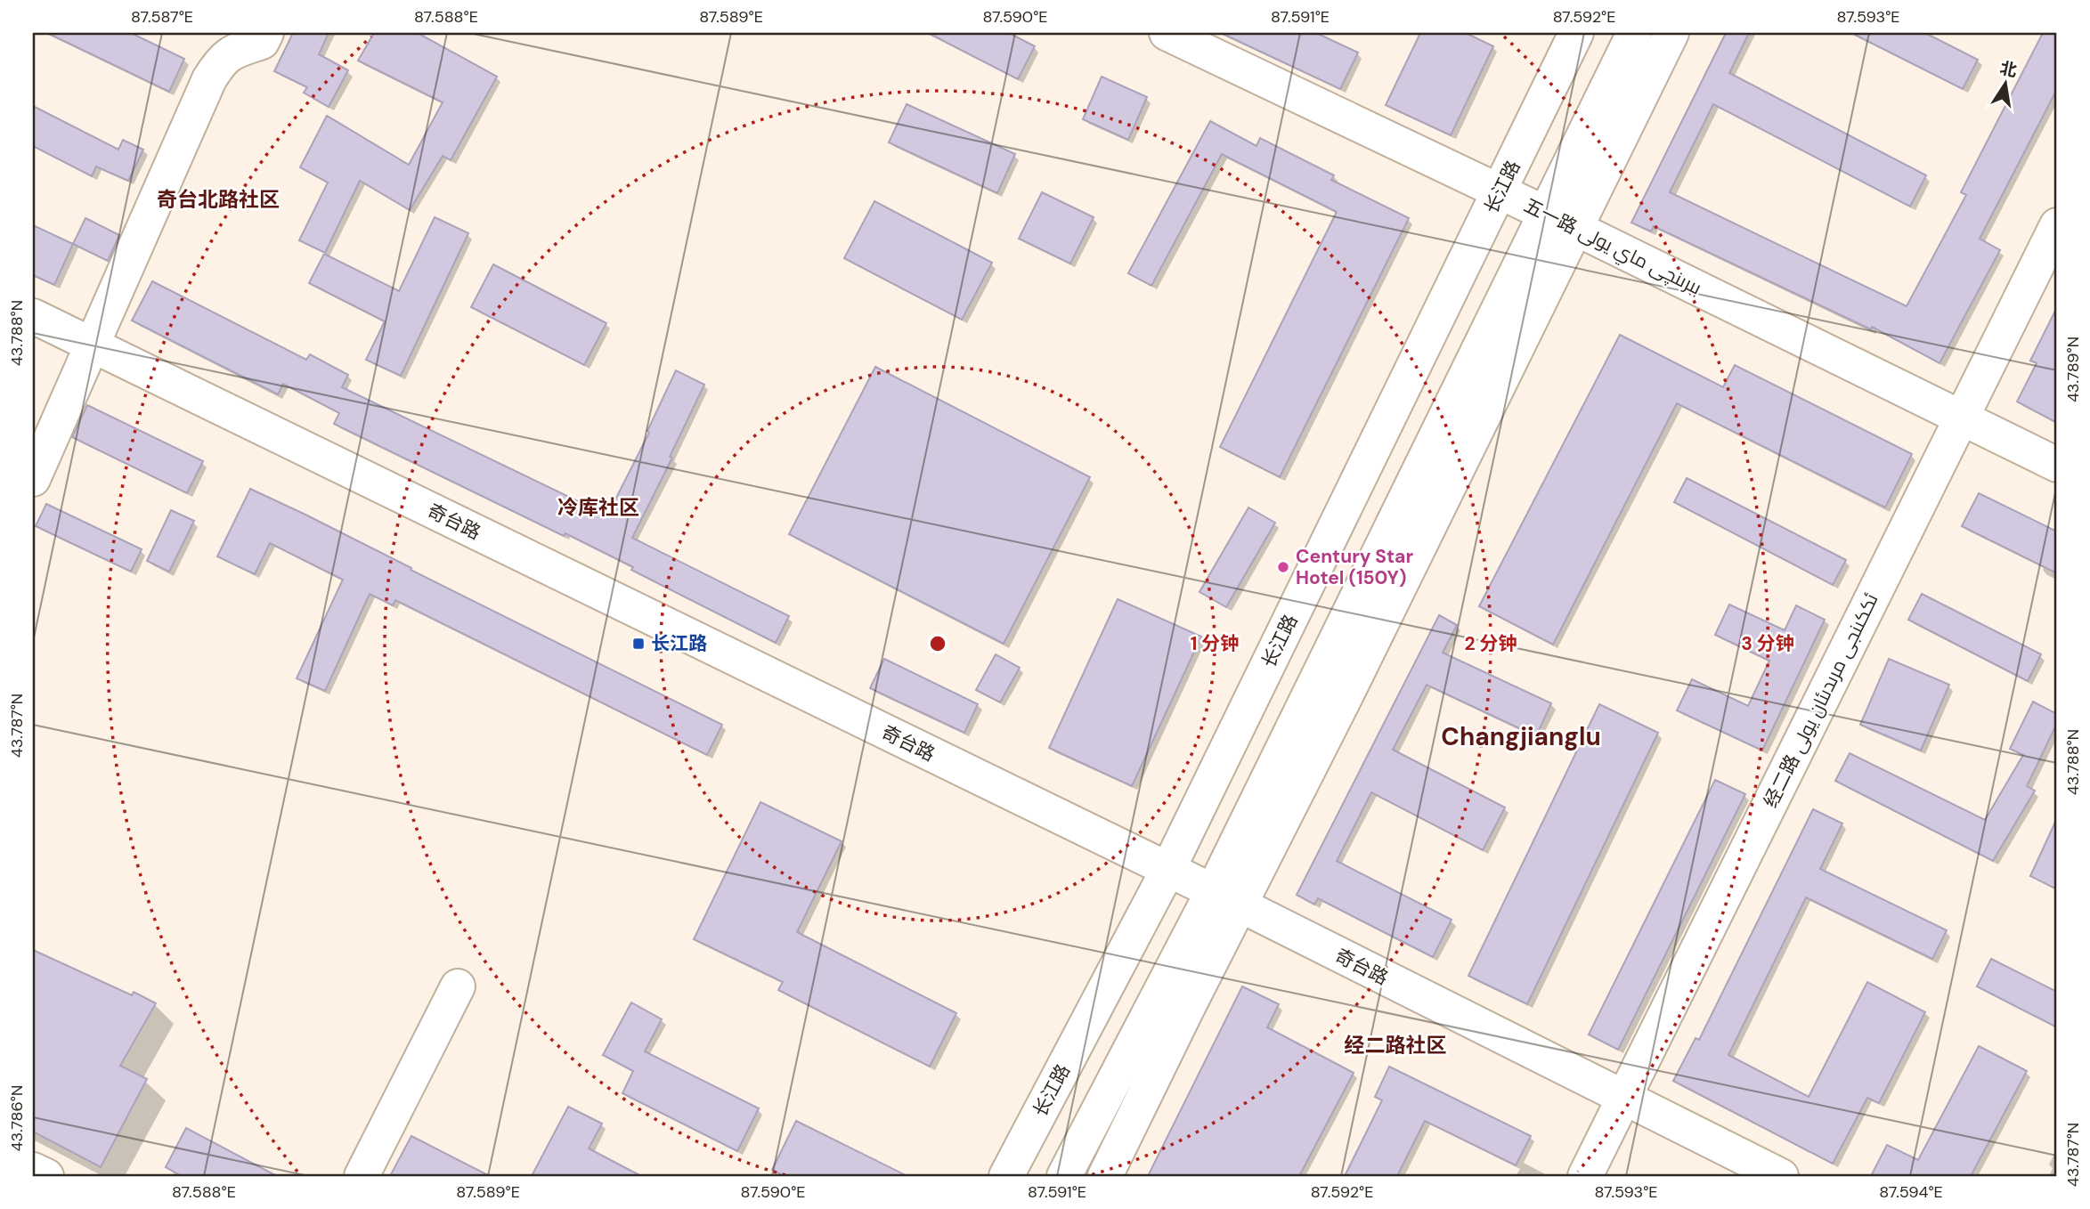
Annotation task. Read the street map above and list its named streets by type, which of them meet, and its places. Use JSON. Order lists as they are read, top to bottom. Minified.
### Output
{"streets":{"street":["长江路","五一路 بىرىنچى ماي يولى","奇台路","经二路 ئككىنجى مرىدىئان يولى"]},"crossings":[["长江路","五一路 بىرىنچى ماي يولى"],["长江路","奇台路"],["五一路 بىرىنچى ماي يولى","经二路 ئككىنجى مرىدىئان يولى"],["奇台路","经二路 ئككىنجى مرىدىئان يولى"]],"districts":["奇台北路社区","冷库社区","Changjianglu","经二路社区"],"places":{"other":["Century Star Hotel (150Y)"],"transit":["长江路"]},"north":"top","coordinates":["87.587°E","87.588°E","87.589°E","87.590°E","87.591°E","87.592°E","87.593°E","43.788°N","43.789°N","43.787°N","43.786°N","87.594°E"],"rings":["1 分钟","2 分钟","3 分钟"]}
